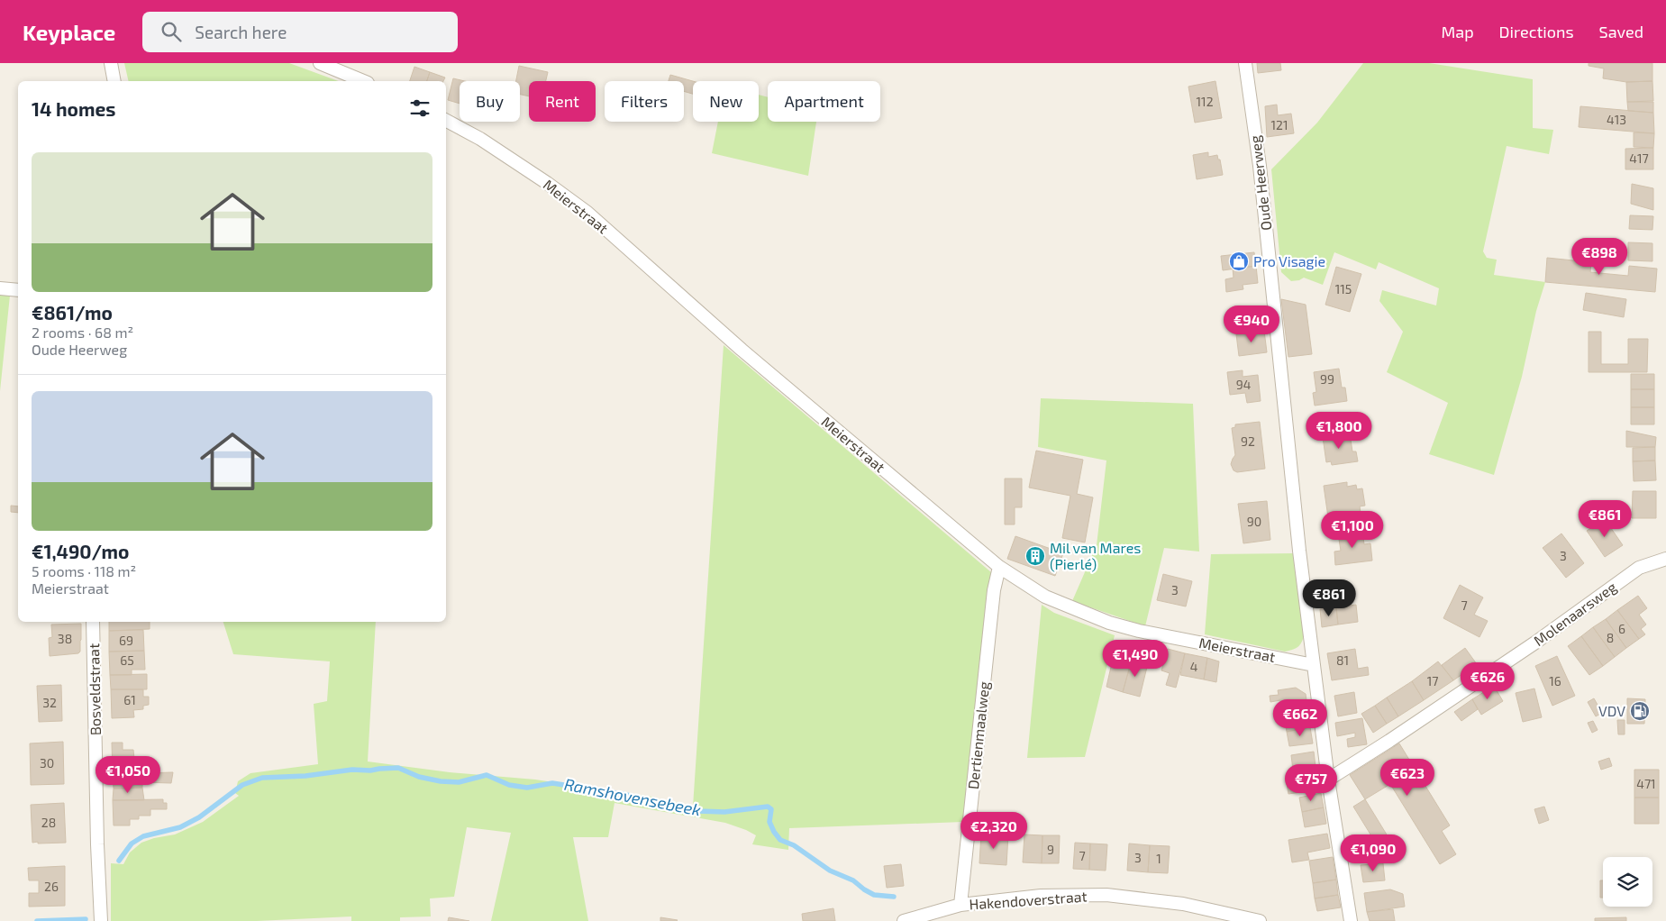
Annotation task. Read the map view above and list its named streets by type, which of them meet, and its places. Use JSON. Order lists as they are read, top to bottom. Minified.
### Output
{"streets":{"street":["Oude Heerweg","Meierstraat","Molenaarsweg","Bosveldstraat","Dertienmaalweg","Hakendoverstraat"]},"crossings":[["Oude Heerweg","Meierstraat"],["Oude Heerweg","Molenaarsweg"],["Meierstraat","Dertienmaalweg"],["Dertienmaalweg","Hakendoverstraat"]],"water":["Ramshovensebeek"],"places":{"shop":["Pro Visagie"],"building":["Mil van Mares (Pierlé)"],"fuel station":["VDV"]},"house_numbers":["112","413","121","417","115","99","94","92","90","3","3","7","6","8","38","69","65","81","4","17","16","61","32","30","471","28","9","7","3","1","26"],"page":{"header":"Keyplace","search":"Search here","nav":["Map","Directions","Saved"],"chip":["Buy","Rent","Filters","New","Apartment"],"heading":"14 homes","list":[{"name":"€861/mo","note":"2 rooms · 68 m² · Oude Heerweg"},{"name":"€1,490/mo","note":"5 rooms · 118 m² · Meierstraat"}],"price":["€898","€940","€1,800","€861","€1,100","€861","€1,490","€626","€662","€1,050","€623","€757","€2,320","€1,090"]}}
